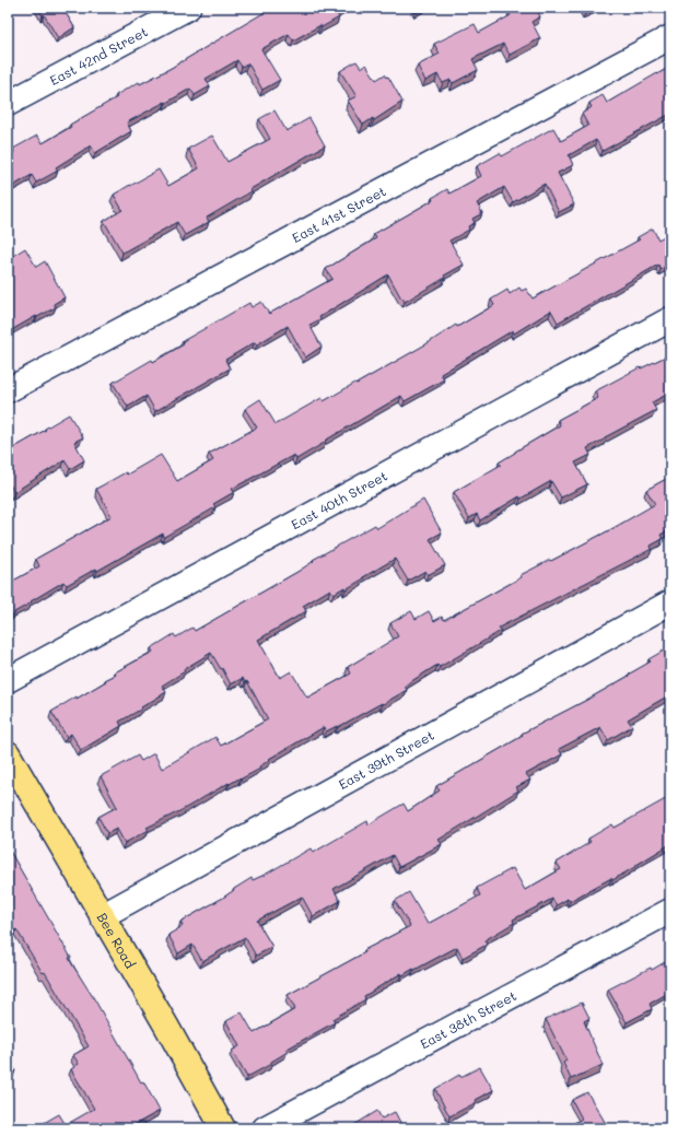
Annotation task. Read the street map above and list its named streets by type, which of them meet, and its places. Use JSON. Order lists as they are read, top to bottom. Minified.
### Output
{"streets":{"main road":["Bee Road"],"street":["East 42nd Street","East 41st Street","East 40th Street","East 39th Street","East 38th Street"]},"crossings":[["East 39th Street","Bee Road"]]}
